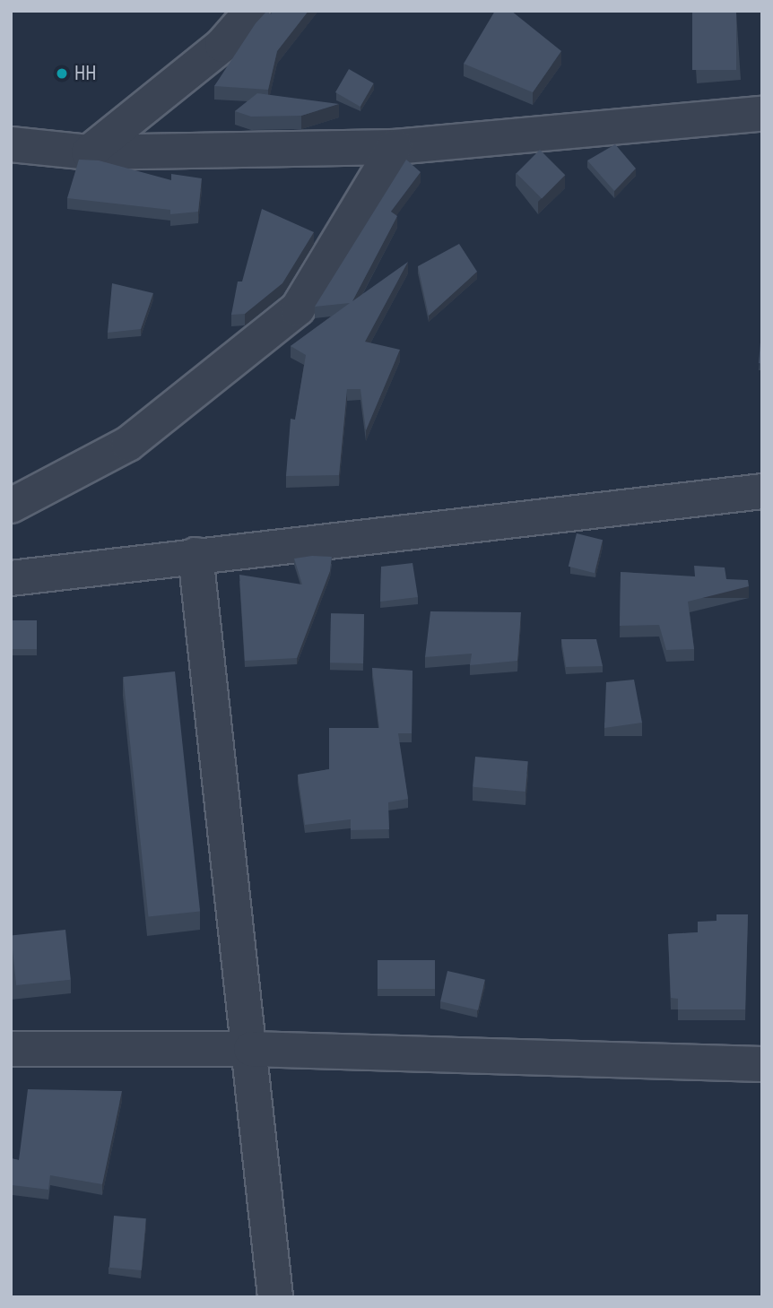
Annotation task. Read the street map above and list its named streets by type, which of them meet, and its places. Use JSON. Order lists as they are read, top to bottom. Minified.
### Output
{"places":["HH"]}
